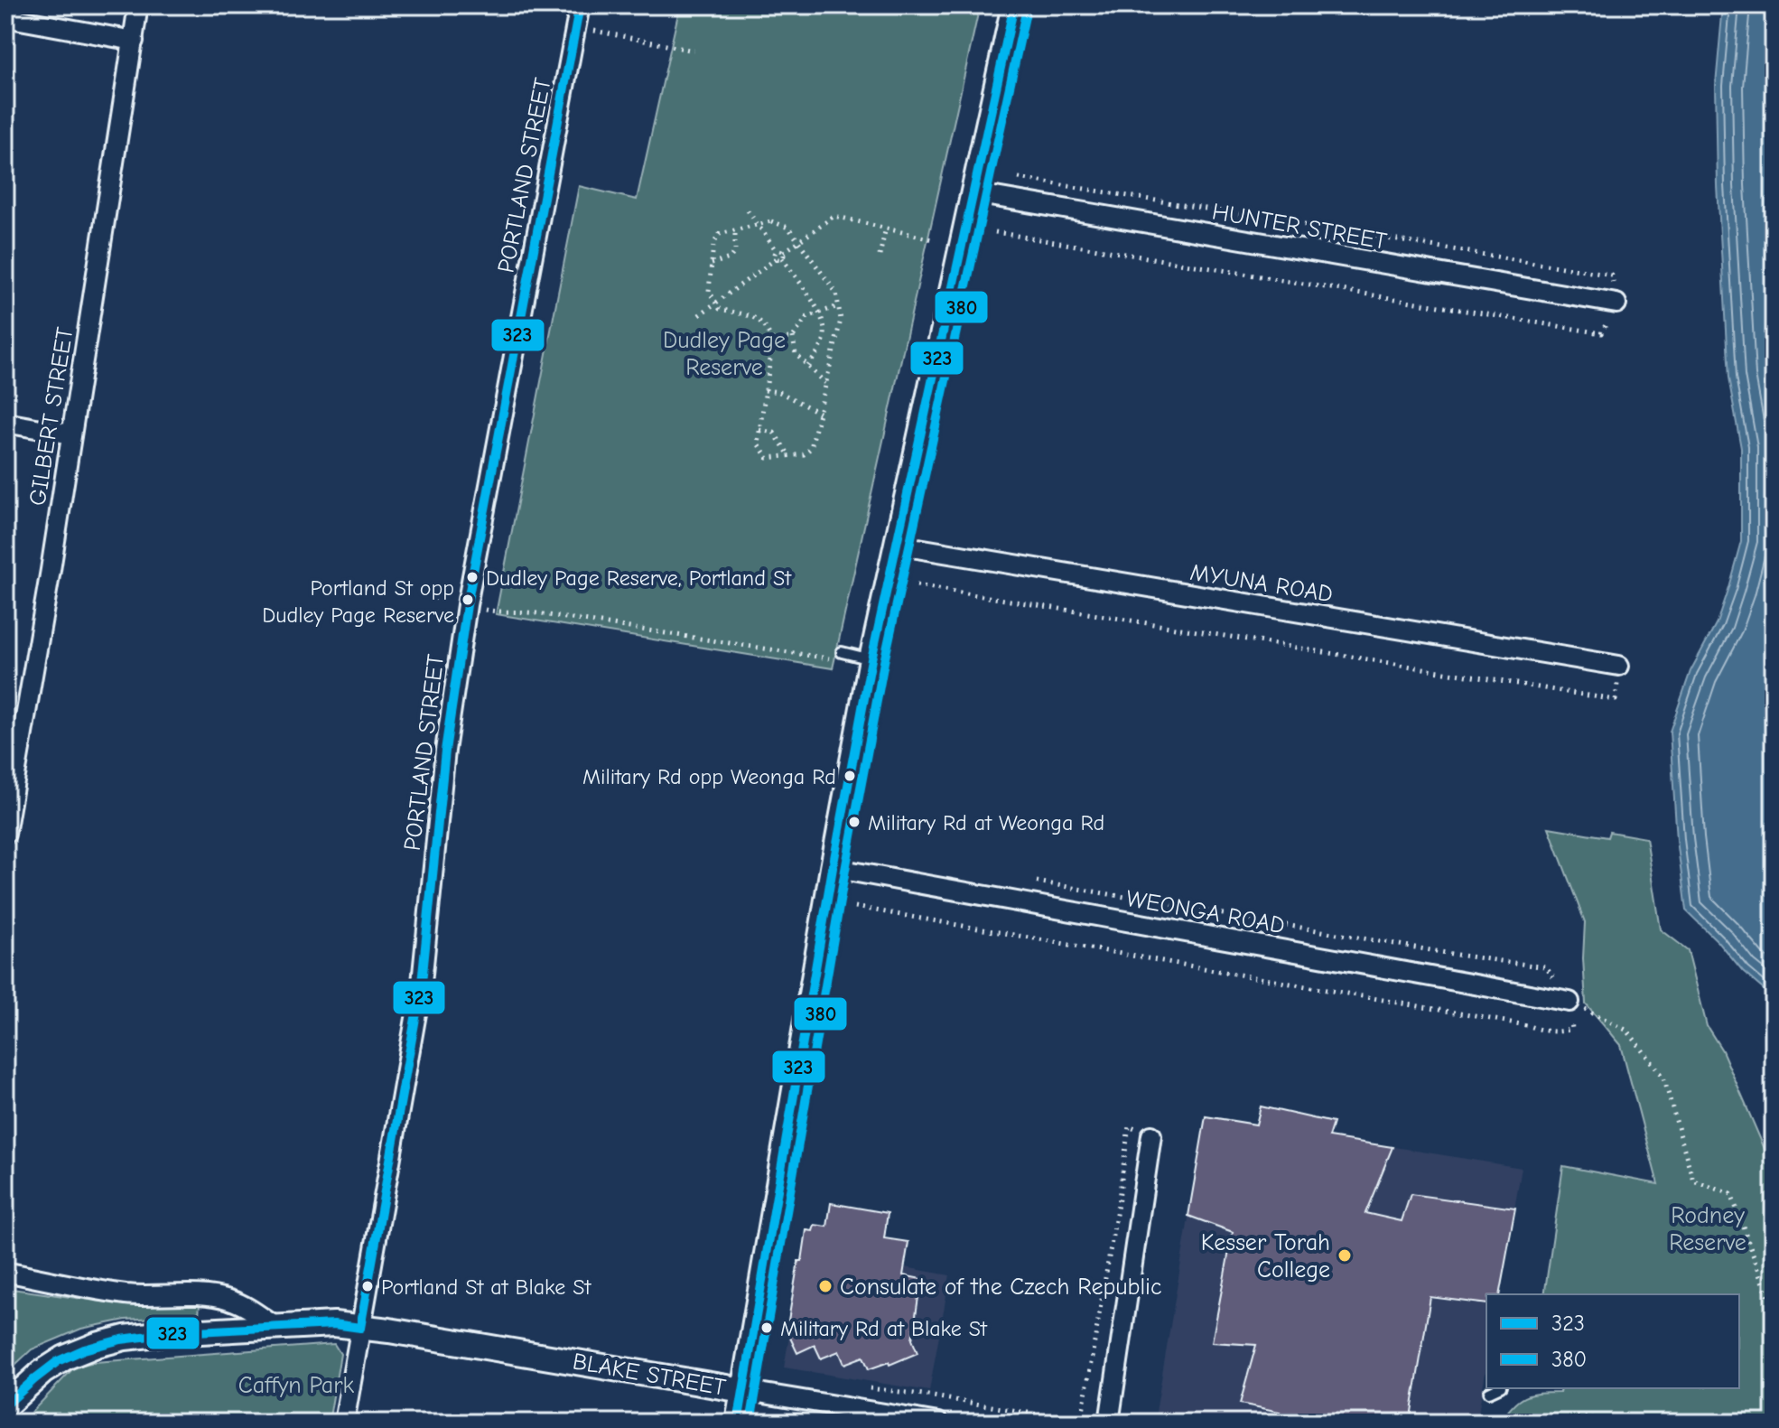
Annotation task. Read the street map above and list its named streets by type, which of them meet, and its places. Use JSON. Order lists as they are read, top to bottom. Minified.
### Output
{"streets":{"street":["PORTLAND STREET","HUNTER STREET","GILBERT STREET","MYUNA ROAD","WEONGA ROAD","BLAKE STREET"]},"crossings":[["PORTLAND STREET","BLAKE STREET"]],"parks":["Dudley Page Reserve","Rodney Reserve","Caffyn Park"],"places":["Dudley Page Reserve, Portland St","Portland St opp Dudley Page Reserve","Military Rd opp Weonga Rd","Military Rd at Weonga Rd","Kesser Torah College","Portland St at Blake St","Consulate of the Czech Republic","Military Rd at Blake St"],"lines":["transit line 323","transit line 380"],"legend":["323","380"]}
